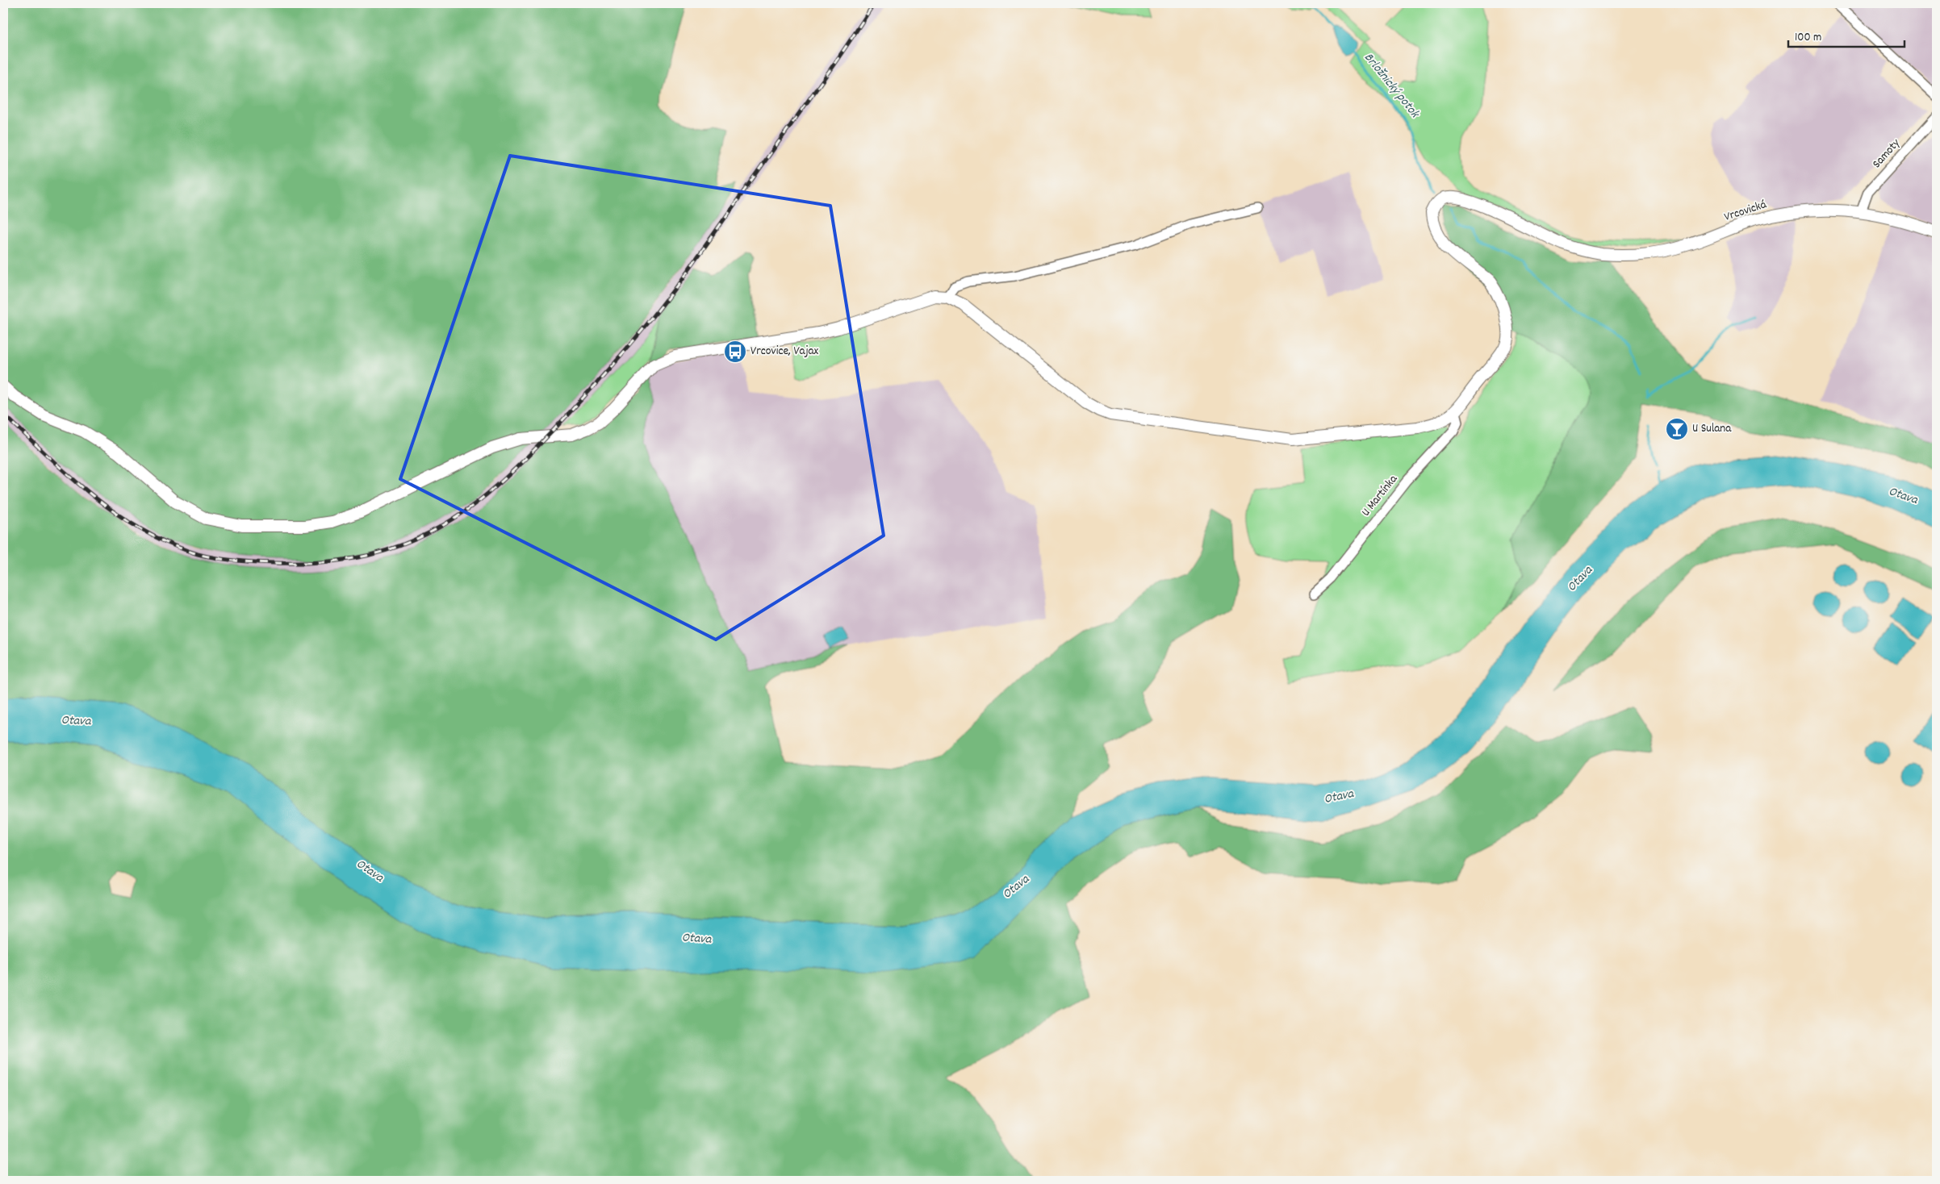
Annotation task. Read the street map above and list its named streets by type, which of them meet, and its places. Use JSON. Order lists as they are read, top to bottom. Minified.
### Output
{"streets":{"street":["Samoty","Vrcovická","U Martínka"]},"crossings":[["Samoty","Vrcovická"],["Vrcovická","U Martínka"]],"water":["Brložnický potok","Otava"],"places":{"bus stop":["Vrcovice, Vajax"],"bar":["U Sulana"]},"scale_bar":"100 m"}
